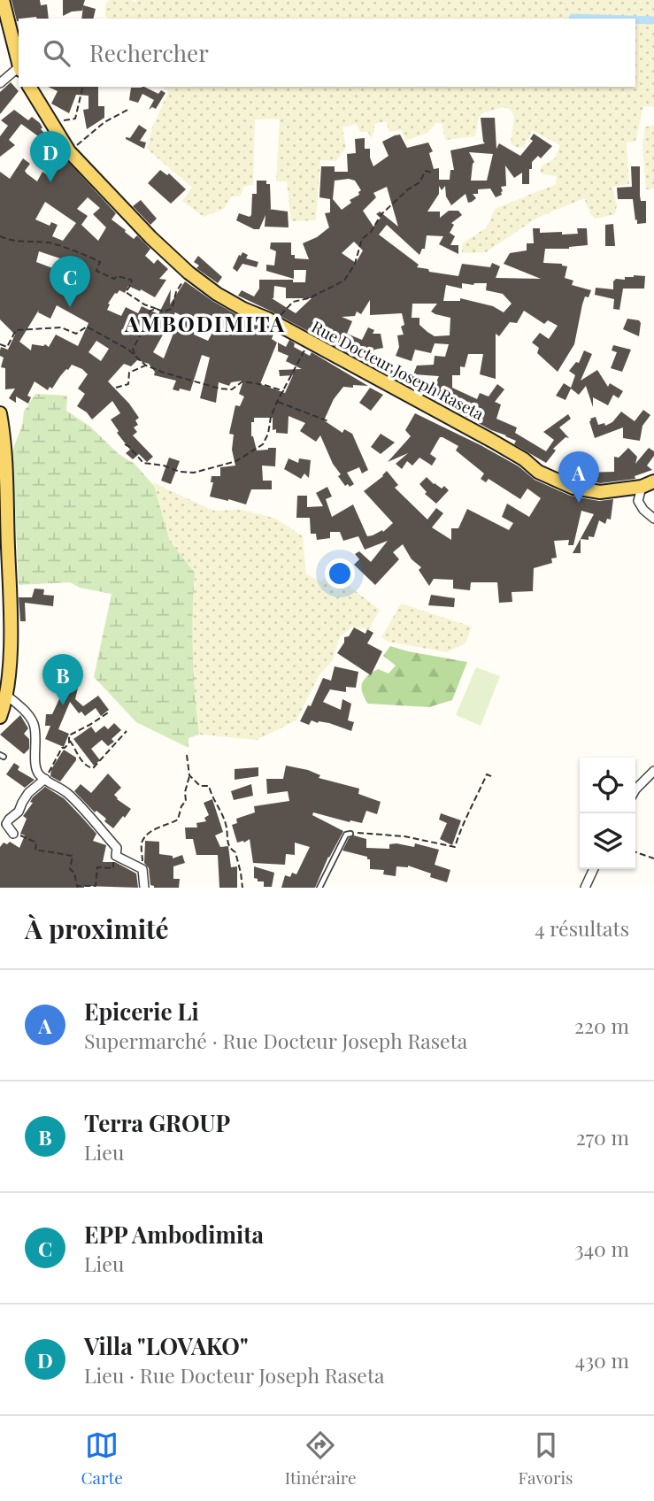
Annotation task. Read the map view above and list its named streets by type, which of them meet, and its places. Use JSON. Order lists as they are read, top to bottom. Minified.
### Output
{"streets":{"main road":["Rue Docteur Joseph Raseta"]},"districts":["AMBODIMITA"],"page":{"search":"Rechercher","pins":["D","C","A","B"],"heading":["À proximité","4 résultats"],"list":[{"mark":"A","name":"Epicerie Li","note":"Supermarché · Rue Docteur Joseph Raseta","value":"220 m"},{"mark":"B","name":"Terra GROUP","note":"Lieu","value":"270 m"},{"mark":"C","name":"EPP Ambodimita","note":"Lieu","value":"340 m"},{"mark":"D","name":"Villa \"LOVAKO\"","note":"Lieu · Rue Docteur Joseph Raseta","value":"430 m"}],"nav":["Carte","Itinéraire","Favoris"]}}
